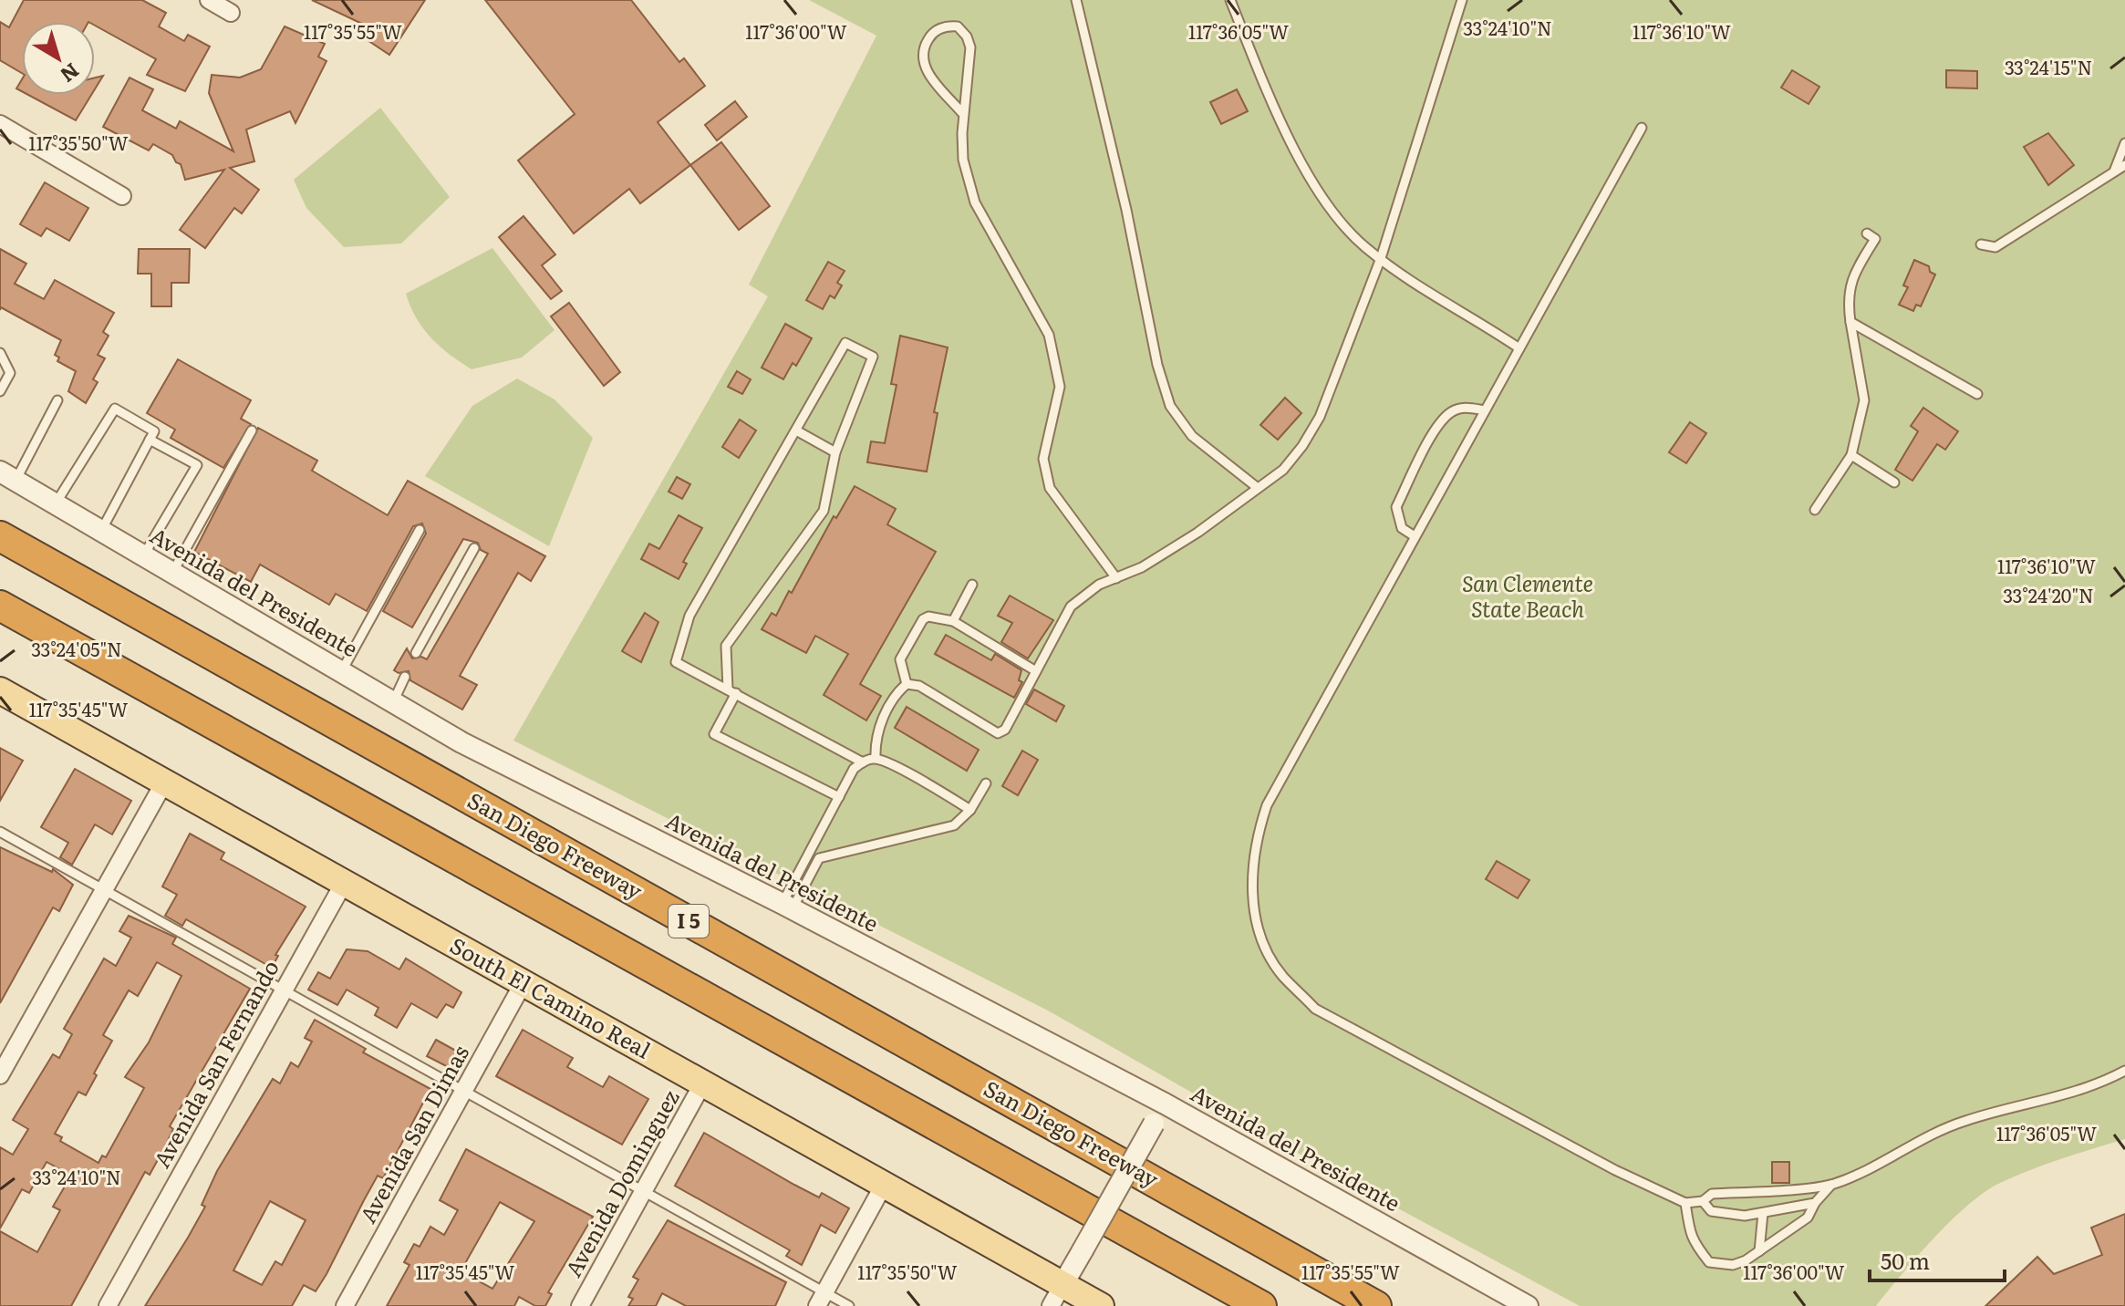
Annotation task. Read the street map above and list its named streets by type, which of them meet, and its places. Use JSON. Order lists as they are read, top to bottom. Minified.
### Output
{"streets":{"highway":["San Diego Freeway","I 5"],"main road":["South El Camino Real"],"street":["Avenida del Presidente","Avenida San Fernando","Avenida San Dimas","Avenida Dominguez"]},"crossings":[["South El Camino Real","Avenida San Fernando"],["South El Camino Real","Avenida San Dimas"],["South El Camino Real","Avenida Dominguez"]],"parks":["San Clemente State Beach"],"scale_bar":"50 m","north":"bottom right","coordinates":["33°24'10\"N","117°35'55\"W","117°36'00\"W","117°36'05\"W","117°36'10\"W","33°24'15\"N","117°35'50\"W","33°24'20\"N","33°24'05\"N","117°35'45\"W"]}
